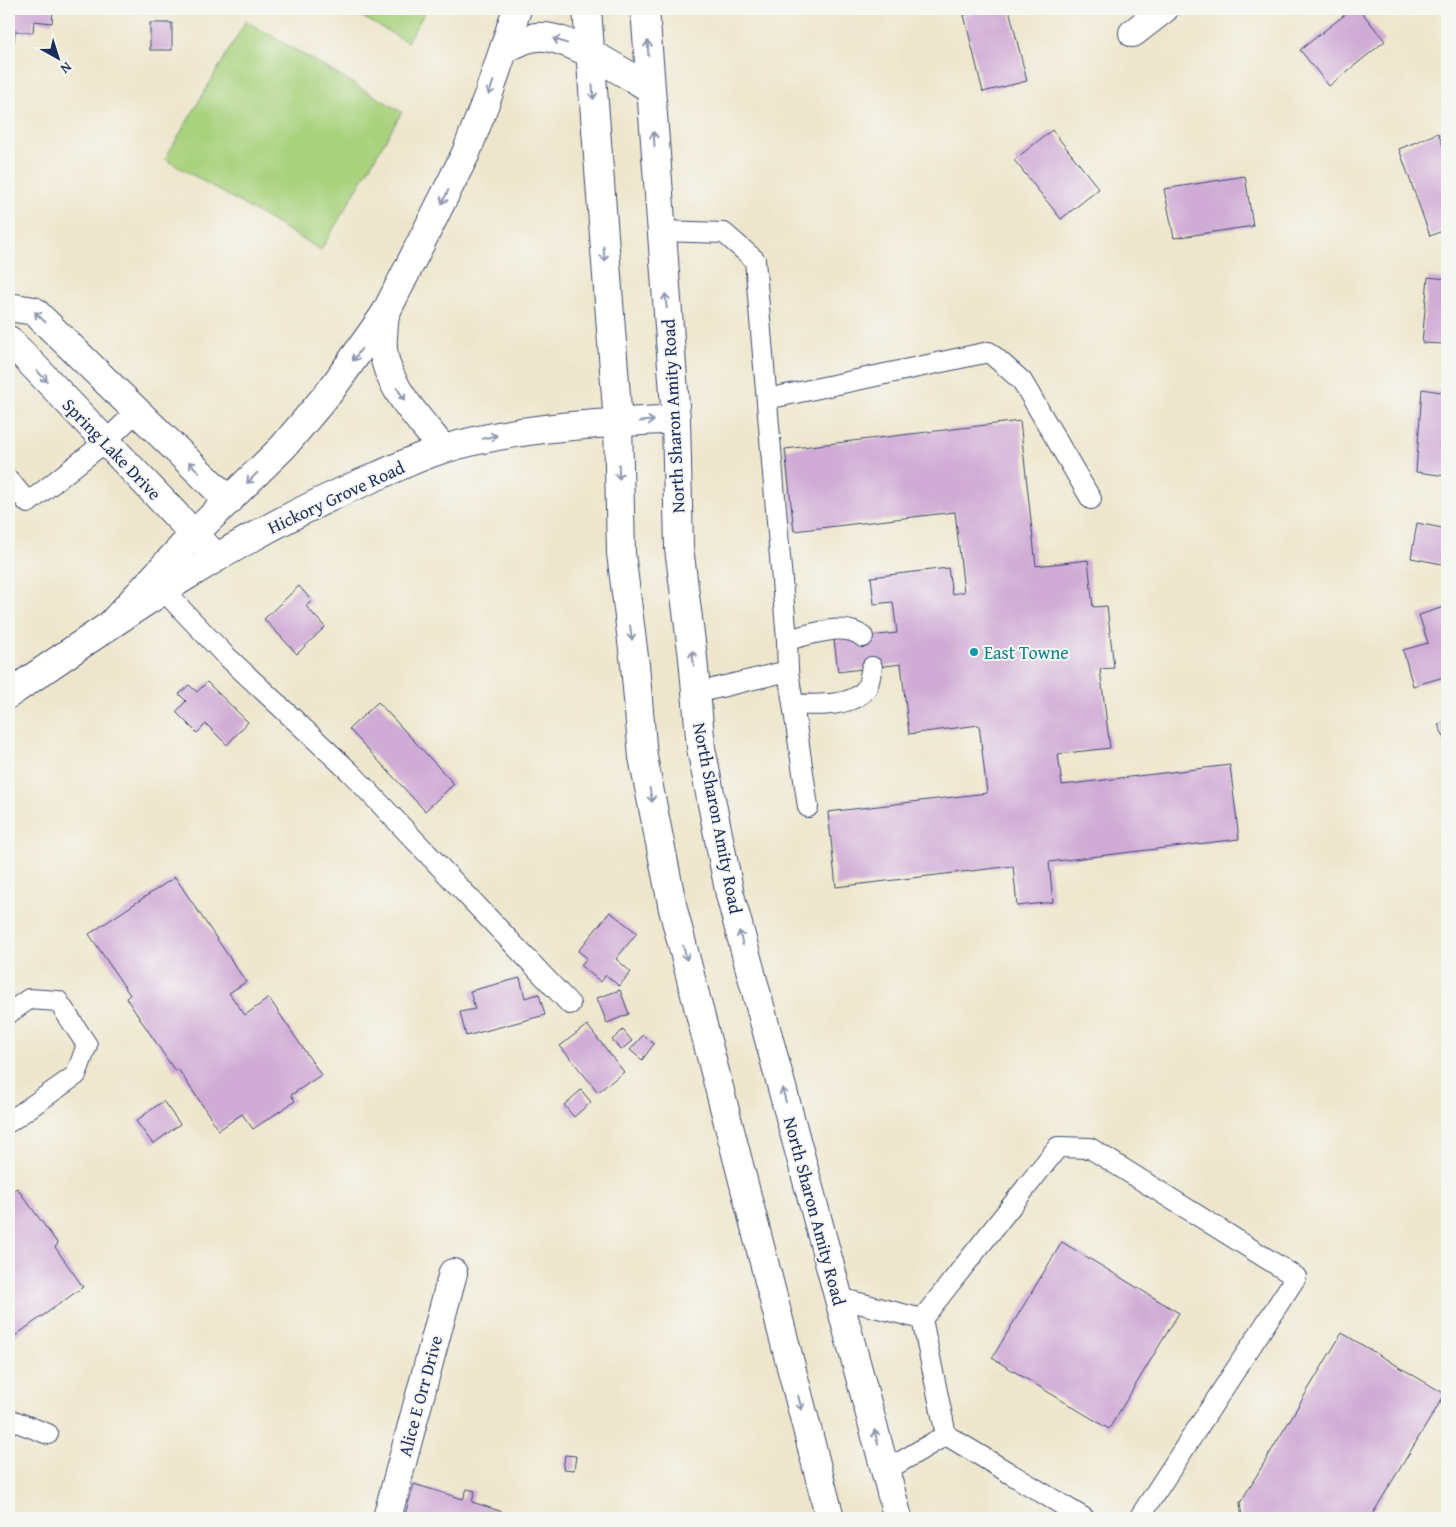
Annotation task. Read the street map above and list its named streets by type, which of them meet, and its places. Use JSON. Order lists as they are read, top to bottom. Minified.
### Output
{"streets":{"main road":["North Sharon Amity Road","Spring Lake Drive","Hickory Grove Road","Alice E Orr Drive"]},"crossings":[["North Sharon Amity Road","Hickory Grove Road"],["Spring Lake Drive","Hickory Grove Road"]],"places":["East Towne"],"north":"bottom right"}
